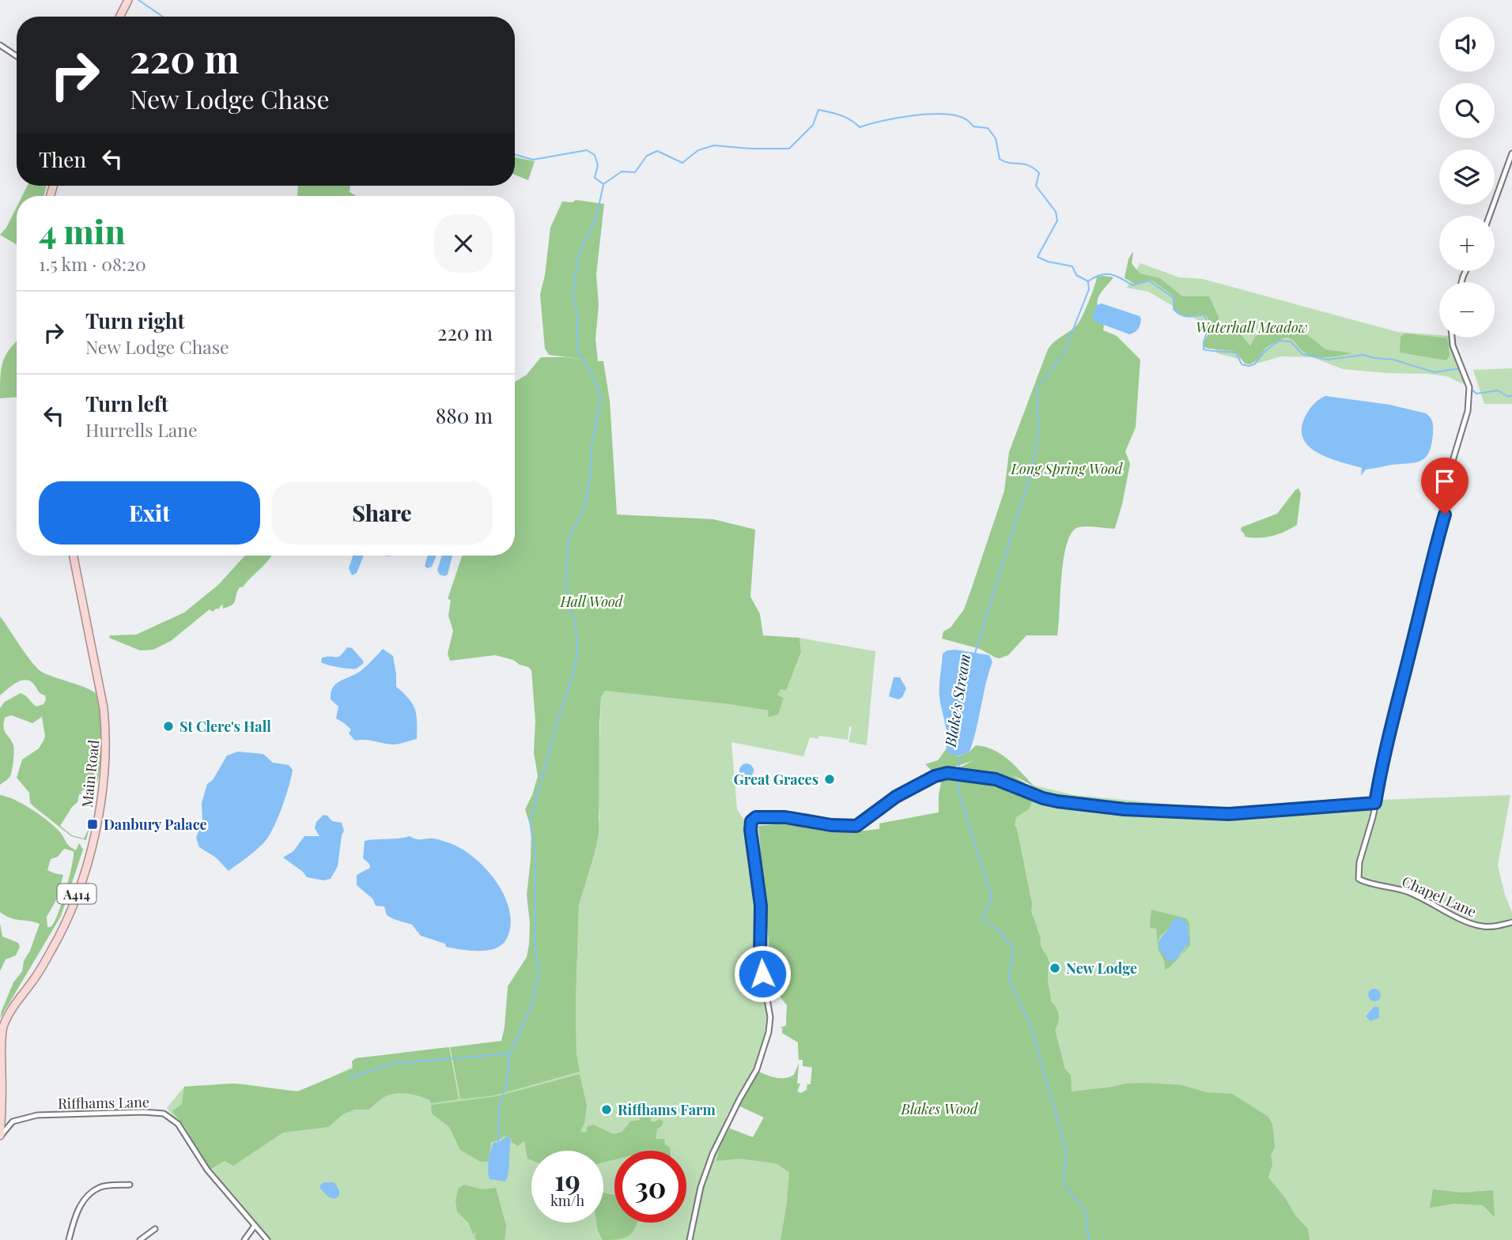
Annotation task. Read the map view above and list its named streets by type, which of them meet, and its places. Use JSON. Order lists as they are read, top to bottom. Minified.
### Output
{"streets":{"main road":["Main Road","A414"],"street":["Chapel Lane","Riffhams Lane"]},"crossings":[["Main Road","A414"]],"water":["Blake's Stream"],"parks":["Waterhall Meadow","Long Spring Wood","Hall Wood","Blakes Wood"],"places":{"other":["St Clere's Hall","Great Graces","New Lodge","Riffhams Farm"],"transit":["Danbury Palace"]},"page":{"map_buttons":["+","−"],"turn":["220 m","New Lodge Chase"],"then":"Then","heading":["4 min","1.5 km · 08:20"],"list":[{"name":"Turn right","note":"New Lodge Chase","value":"220 m"},{"name":"Turn left","note":"Hurrells Lane","value":"880 m"}],"buttons":["Exit","Share"],"speed":"19 km/h","limit":"30"}}
